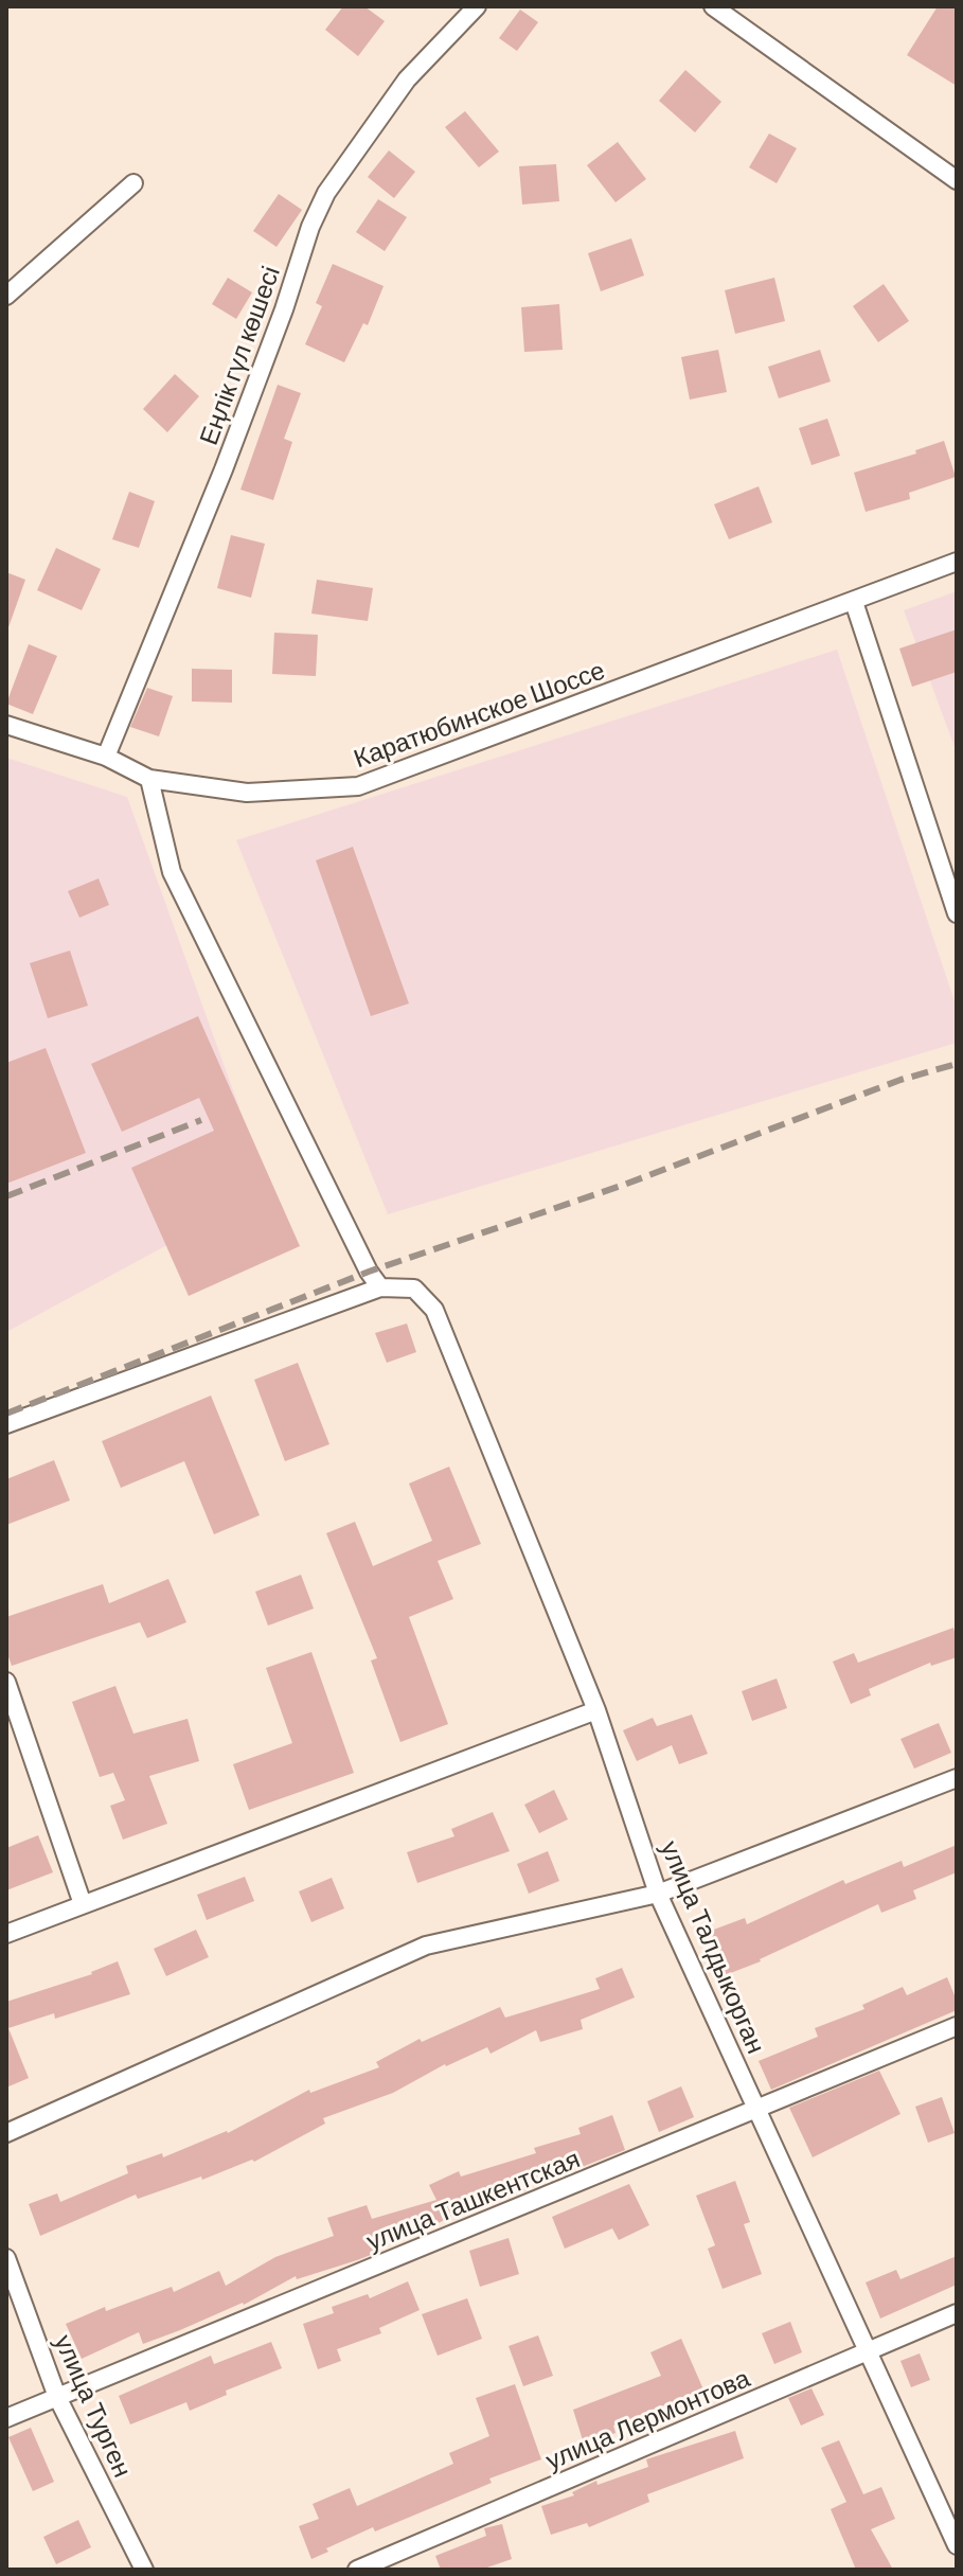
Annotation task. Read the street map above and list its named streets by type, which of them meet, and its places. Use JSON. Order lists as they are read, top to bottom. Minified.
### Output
{"streets":{"street":["Еңлік гүл көшесі","Каратюбинское Шоссе","улица Талдыкорган","улица Ташкентская","улица Турген","улица Лермонтова"]},"crossings":[["Еңлік гүл көшесі","Каратюбинское Шоссе"],["улица Талдыкорган","улица Ташкентская"],["улица Талдыкорган","улица Лермонтова"],["улица Ташкентская","улица Турген"]]}
